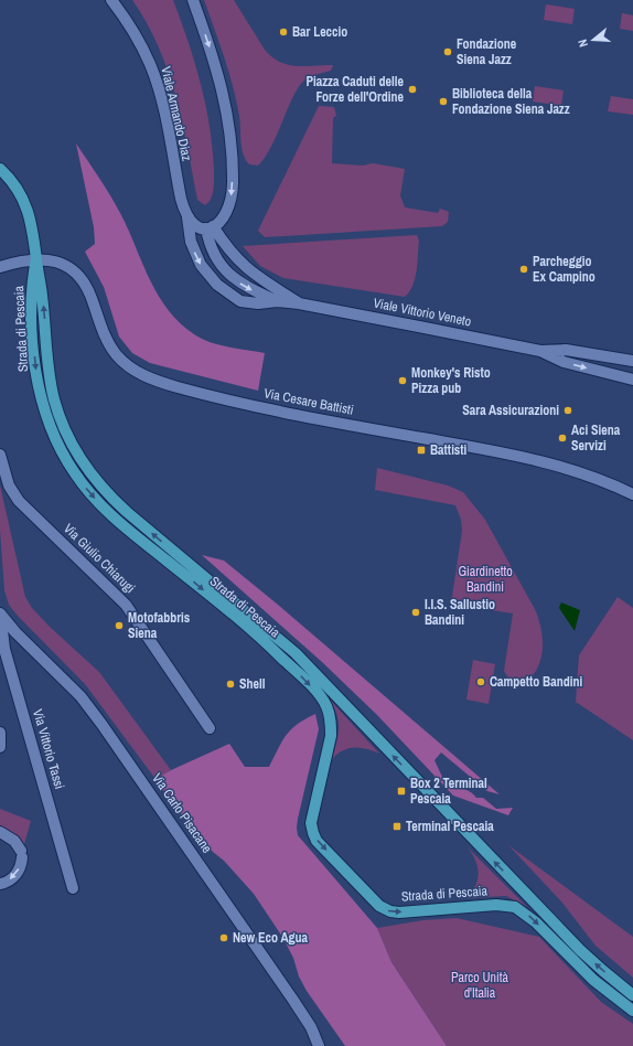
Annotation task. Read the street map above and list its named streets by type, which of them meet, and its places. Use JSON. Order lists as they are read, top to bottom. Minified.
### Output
{"streets":{"main road":["Strada di Pescaia"],"street":["Viale Armando Diaz","Viale Vittorio Veneto","Via Cesare Battisti","Via Giulio Chiarugi","Via Vittorio Tassi","Via Carlo Pisacane"]},"crossings":[["Viale Armando Diaz","Viale Vittorio Veneto"],["Strada di Pescaia","Via Cesare Battisti"],["Via Vittorio Tassi","Via Carlo Pisacane"]],"parks":["Giardinetto Bandini","Parco Unità d'Italia"],"places":{"other":["Bar Leccio","Fondazione Siena Jazz","Piazza Caduti delle Forze dell'Ordine","Biblioteca della Fondazione Siena Jazz","Parcheggio Ex Campino","Monkey's Risto Pizza pub","Sara Assicurazioni","Aci Siena Servizi","I.I.S. Sallustio Bandini","Motofabbris Siena","Campetto Bandini","Shell","New Eco Agua"],"transit":["Battisti","Box 2 Terminal Pescaia","Terminal Pescaia"]},"north":"left"}
